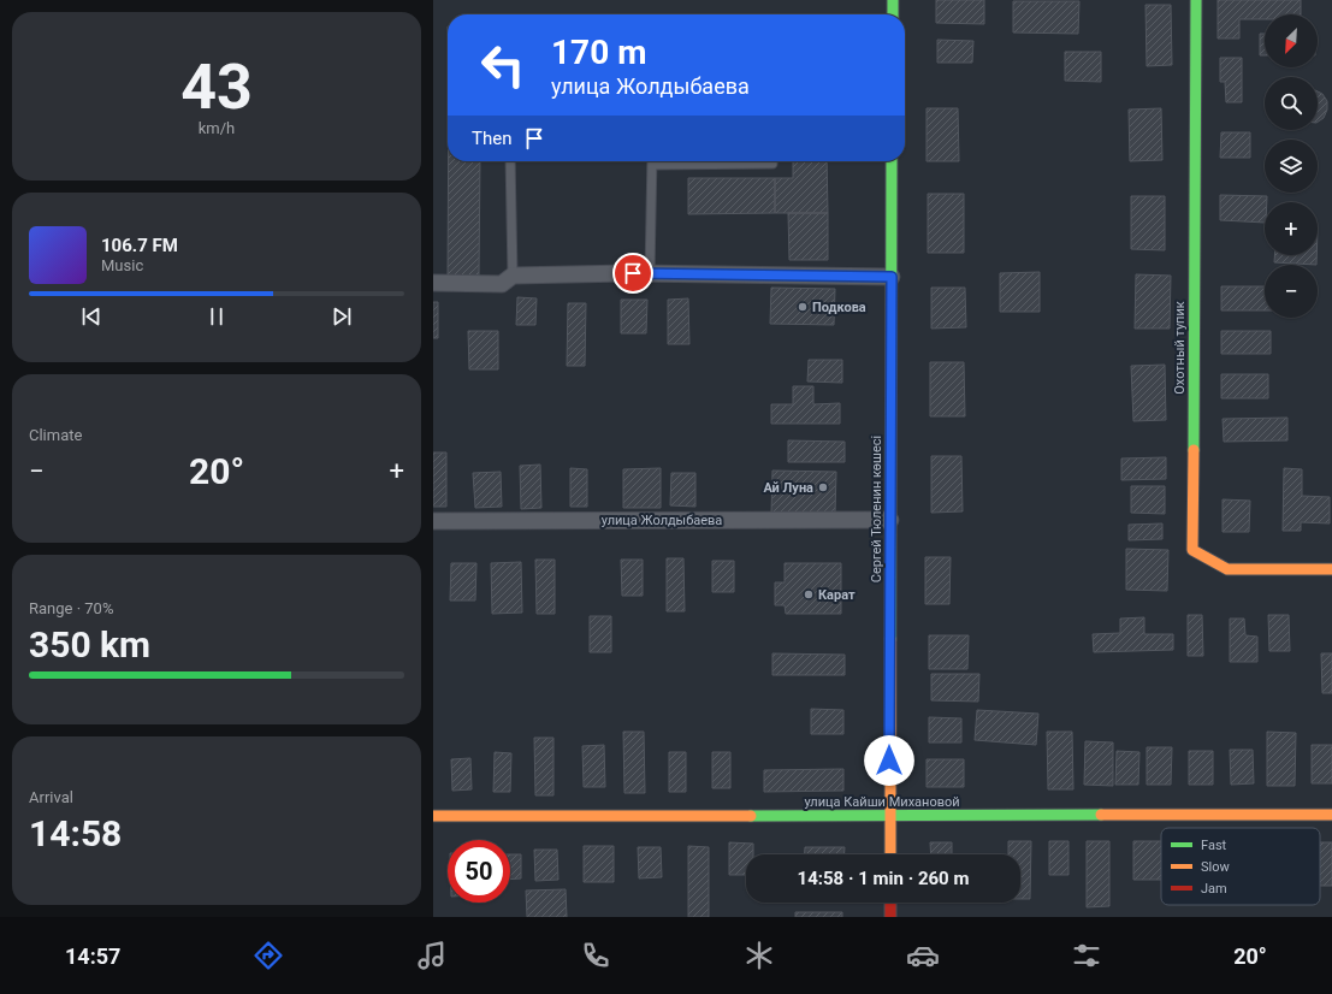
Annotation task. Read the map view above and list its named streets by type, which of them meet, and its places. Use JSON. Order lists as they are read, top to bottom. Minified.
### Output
{"streets":{"street":["Охотный тупик","Сергей Тюленин көшесі","улица Жолдыбаева","улица Кайши Михановой"]},"crossings":[["Сергей Тюленин көшесі","улица Жолдыбаева"],["Сергей Тюленин көшесі","улица Кайши Михановой"]],"places":["Подкова","Ай Луна","Карат"],"legend":["Fast","Slow","Jam"],"north":"bottom left","page":{"tile":[["43","km/h"],"Climate",["Range · 70%","350 km"],["Arrival","14:58"]],"map_buttons":["+","−"],"turn":["170 m","улица Жолдыбаева"],"then":"Then","song":["106.7 FM","Music"],"heat":["−","20°","+"],"limit":"50","trip":"14:58 · 1 min · 260 m","tabs":["14:57","20°"]}}
